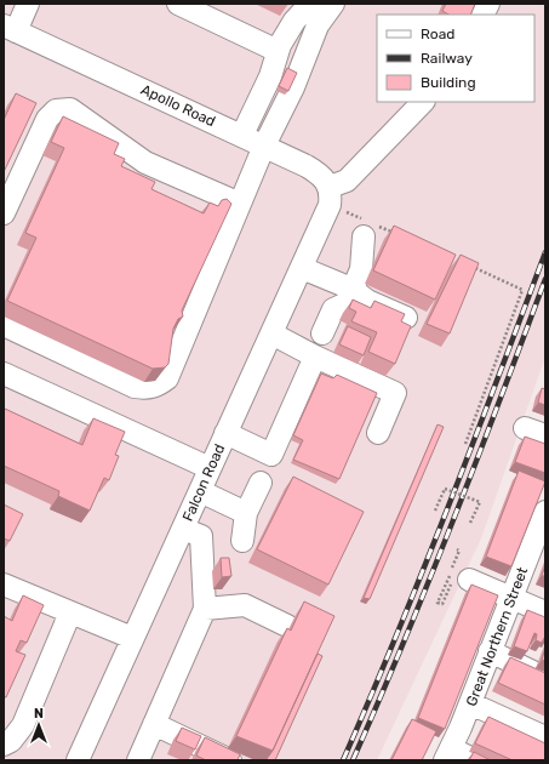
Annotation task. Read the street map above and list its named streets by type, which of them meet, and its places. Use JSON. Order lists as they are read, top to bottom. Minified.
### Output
{"streets":{"street":["Apollo Road","Falcon Road","Great Northern Street"]},"crossings":[["Apollo Road","Falcon Road"]],"legend":["Road","Railway","Building"],"north":"top"}
